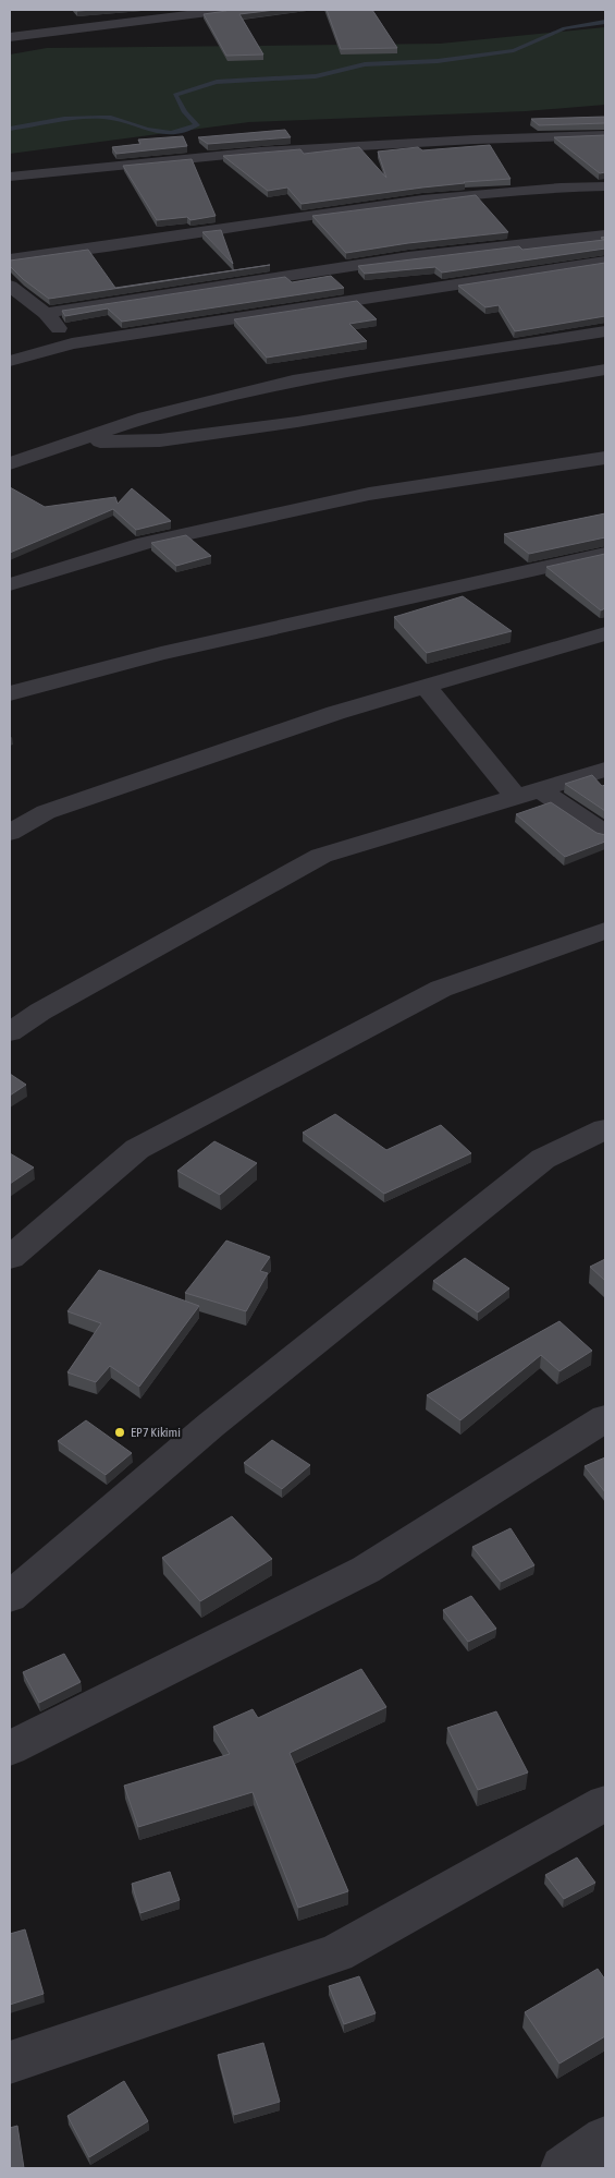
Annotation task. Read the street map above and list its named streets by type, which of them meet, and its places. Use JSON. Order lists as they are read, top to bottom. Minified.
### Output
{"places":["EP7 Kikimi"]}
